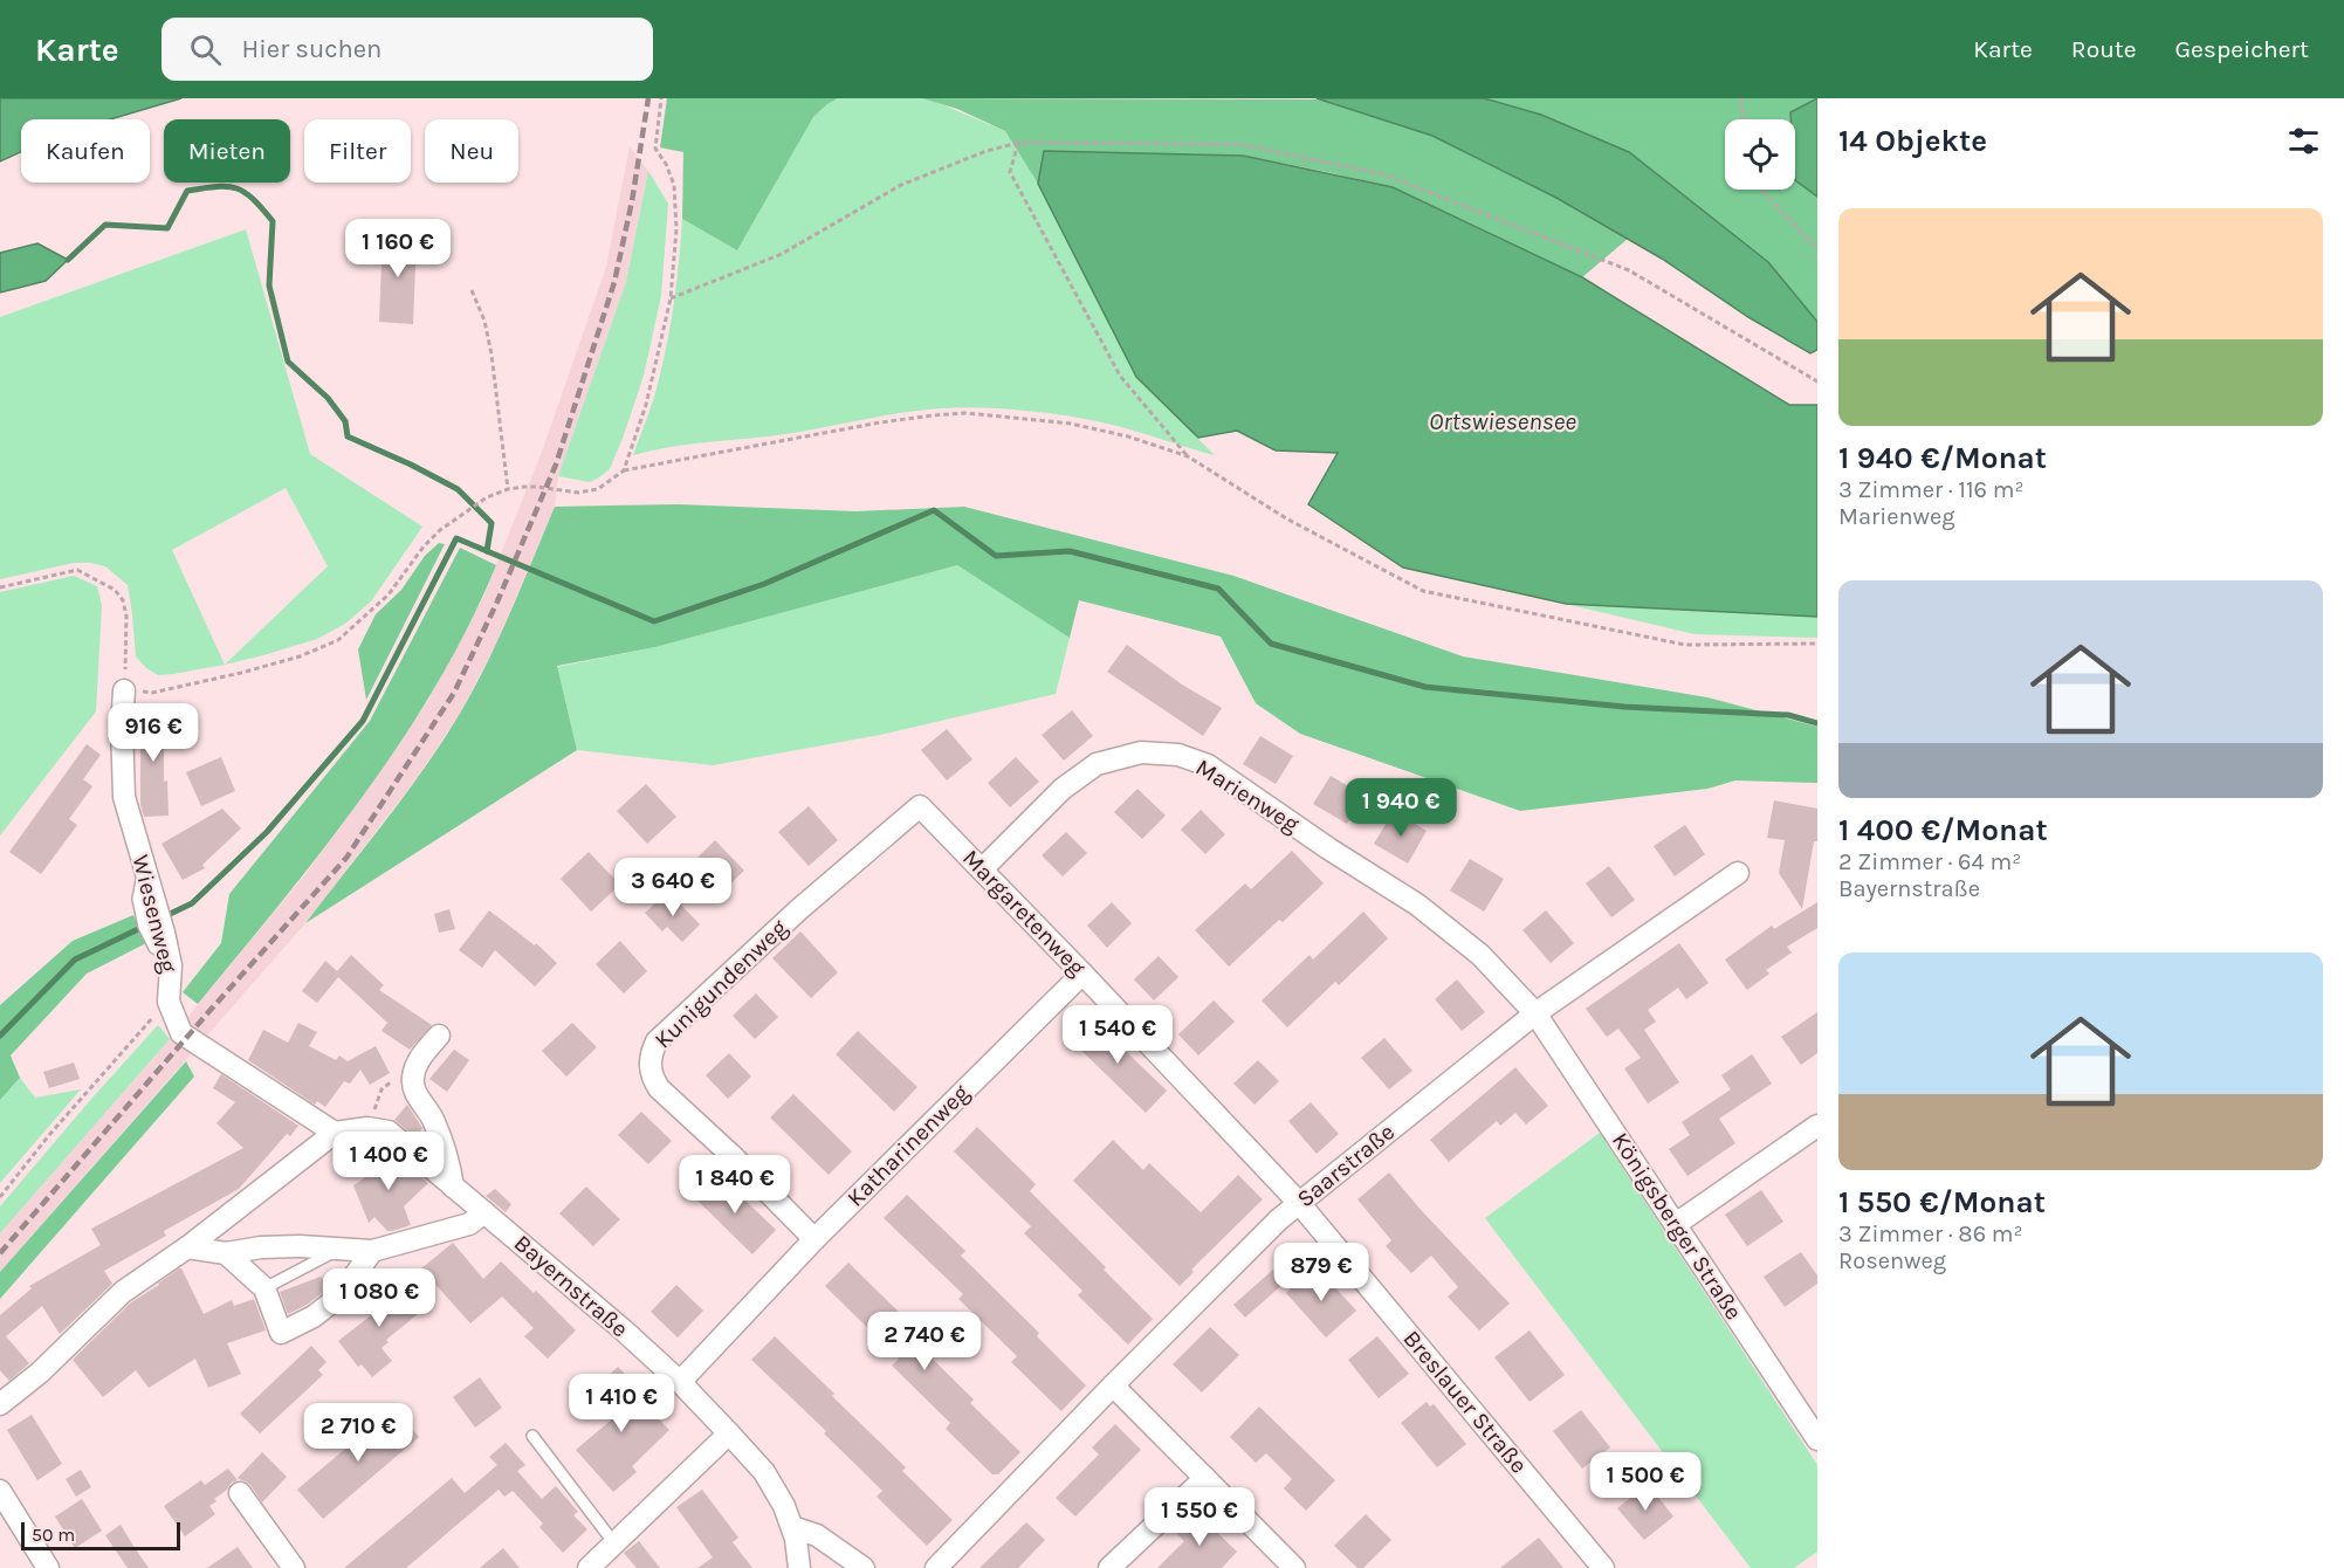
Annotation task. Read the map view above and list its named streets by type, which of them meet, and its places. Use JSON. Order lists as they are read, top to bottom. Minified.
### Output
{"streets":{"street":["Marienweg","Margaretenweg","Wiesenweg","Kunigundenweg","Katharinenweg","Saarstraße","Königsberger Straße","Bayernstraße","Breslauer Straße"]},"crossings":[["Marienweg","Margaretenweg"],["Marienweg","Saarstraße"],["Marienweg","Königsberger Straße"],["Margaretenweg","Kunigundenweg"],["Margaretenweg","Katharinenweg"],["Margaretenweg","Saarstraße"],["Margaretenweg","Breslauer Straße"],["Kunigundenweg","Katharinenweg"],["Katharinenweg","Bayernstraße"],["Saarstraße","Königsberger Straße"],["Saarstraße","Breslauer Straße"]],"water":["Ortswiesensee"],"scale_bar":"50 m","page":{"header":"Karte","search":"Hier suchen","nav":["Karte","Route","Gespeichert"],"heading":"14 Objekte","chip":["Kaufen","Mieten","Filter","Neu"],"list":[{"name":"1 940 €/Monat","note":"3 Zimmer · 116 m² · Marienweg"},{"name":"1 400 €/Monat","note":"2 Zimmer · 64 m² · Bayernstraße"},{"name":"1 550 €/Monat","note":"3 Zimmer · 86 m² · Rosenweg"}],"price":["1 160 €","916 €","1 940 €","3 640 €","1 540 €","1 400 €","1 840 €","879 €","1 080 €","2 740 €","1 410 €","2 710 €","1 500 €","1 550 €"],"scale":"50 m"}}
